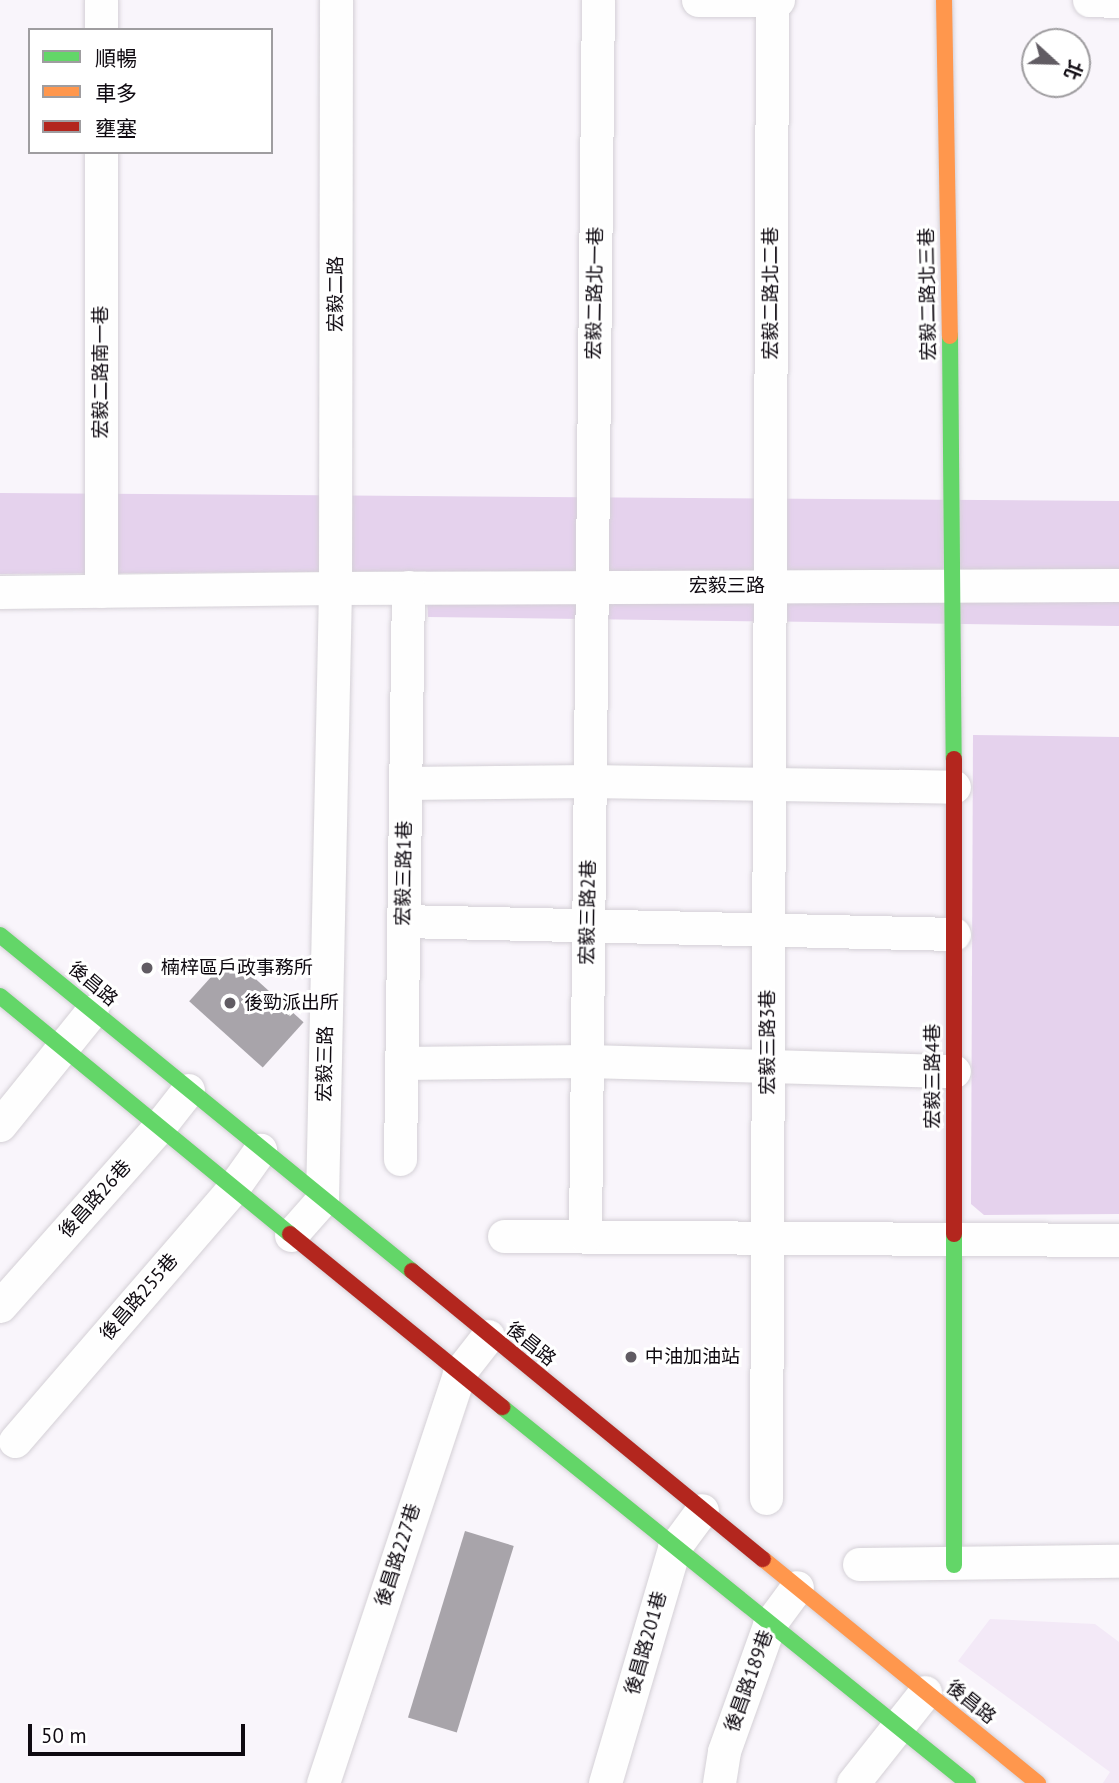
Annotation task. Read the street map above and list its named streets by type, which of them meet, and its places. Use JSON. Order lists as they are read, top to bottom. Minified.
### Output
{"streets":{"street":["宏毅二路北一巷","宏毅二路北二巷","宏毅二路","宏毅二路北三巷","宏毅二路南一巷","宏毅三路","宏毅三路1巷","宏毅三路2巷","後昌路","宏毅三路3巷","宏毅三路4巷","後昌路26巷","後昌路255巷","後昌路227巷","後昌路201巷","後昌路189巷"]},"crossings":[["宏毅二路北一巷","宏毅三路"],["宏毅二路北一巷","宏毅三路2巷"],["宏毅二路北二巷","宏毅三路"],["宏毅二路北二巷","宏毅三路3巷"],["宏毅二路","宏毅三路"],["宏毅二路北三巷","宏毅三路"],["宏毅二路北三巷","宏毅三路4巷"],["宏毅二路南一巷","宏毅三路"],["宏毅三路","宏毅三路1巷"],["宏毅三路","宏毅三路2巷"],["宏毅三路","後昌路"],["宏毅三路","宏毅三路3巷"],["宏毅三路","宏毅三路4巷"],["後昌路","後昌路26巷"],["後昌路","後昌路255巷"],["後昌路","後昌路227巷"],["後昌路","後昌路201巷"],["後昌路","後昌路189巷"]],"places":["楠梓區戶政事務所","後勁派出所","中油加油站"],"legend":["順暢","車多","壅塞"],"scale_bar":"50 m","north":"right"}
